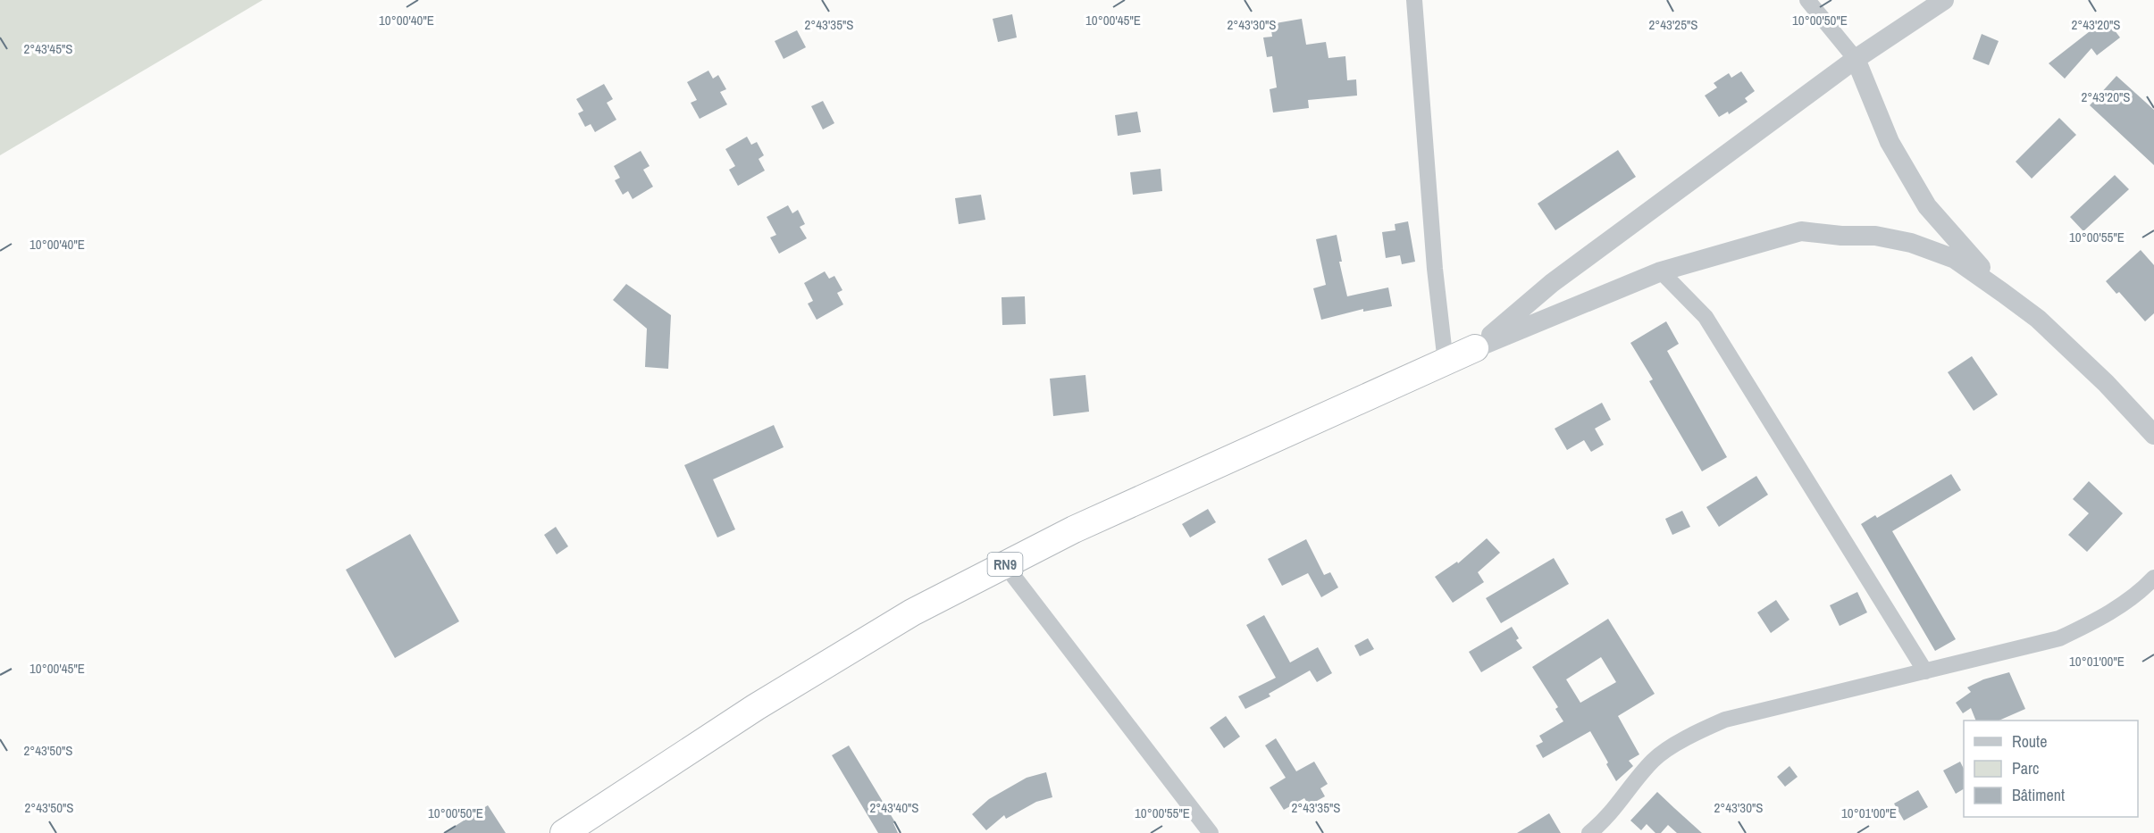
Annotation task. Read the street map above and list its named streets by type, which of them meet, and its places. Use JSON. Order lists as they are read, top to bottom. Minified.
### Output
{"streets":{"highway":["RN9"]},"legend":["Route","Parc","Bâtiment"],"coordinates":["10°00'40\"E","10°00'45\"E","10°00'50\"E","2°43'35\"S","2°43'30\"S","2°43'25\"S","2°43'20\"S","2°43'45\"S","10°00'55\"E","10°01'00\"E","2°43'50\"S","2°43'40\"S"]}
